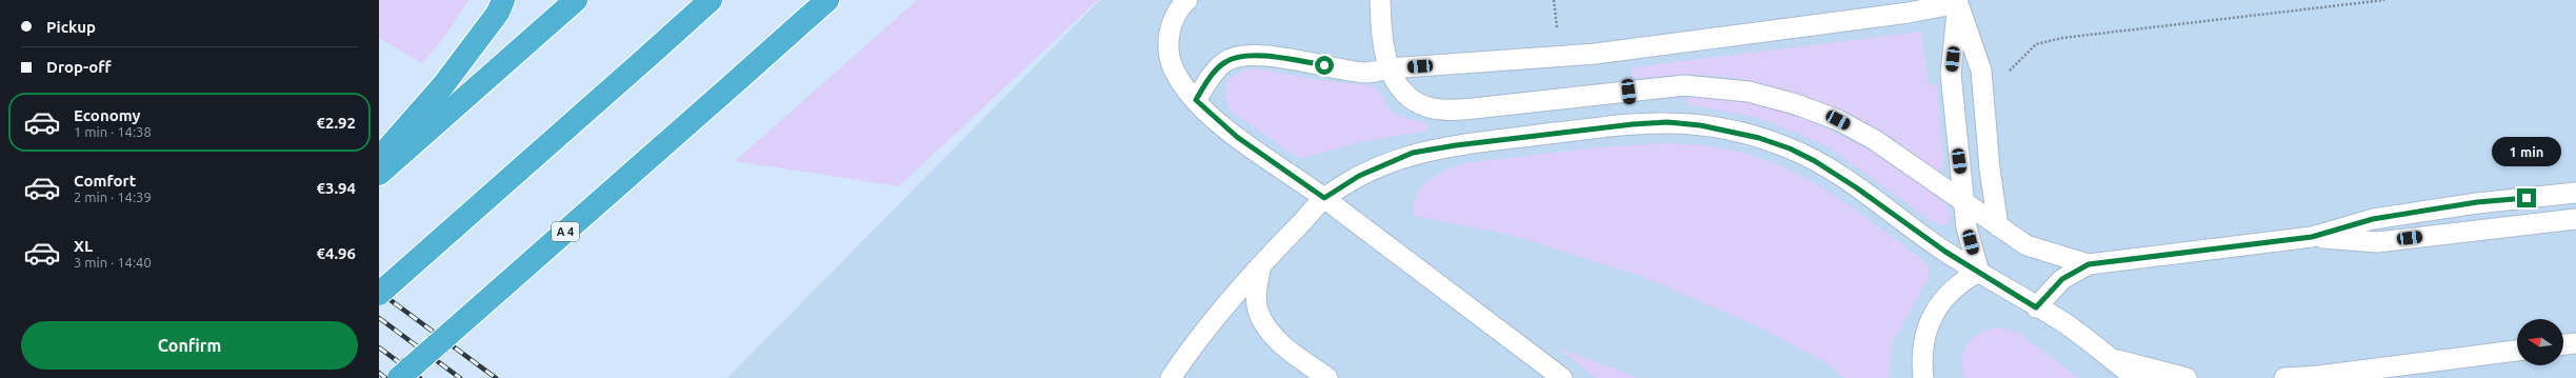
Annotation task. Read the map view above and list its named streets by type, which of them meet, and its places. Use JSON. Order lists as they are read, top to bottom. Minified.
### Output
{"streets":{"highway":["A 4"]},"north":"left","page":{"banner":["Pickup","Drop-off"],"list":[{"name":"Economy","note":"1 min · 14:38","value":"€2.92"},{"name":"Comfort","note":"2 min · 14:39","value":"€3.94"},{"name":"XL","note":"3 min · 14:40","value":"€4.96"}],"bubble":"1 min","buttons":"Confirm"}}
